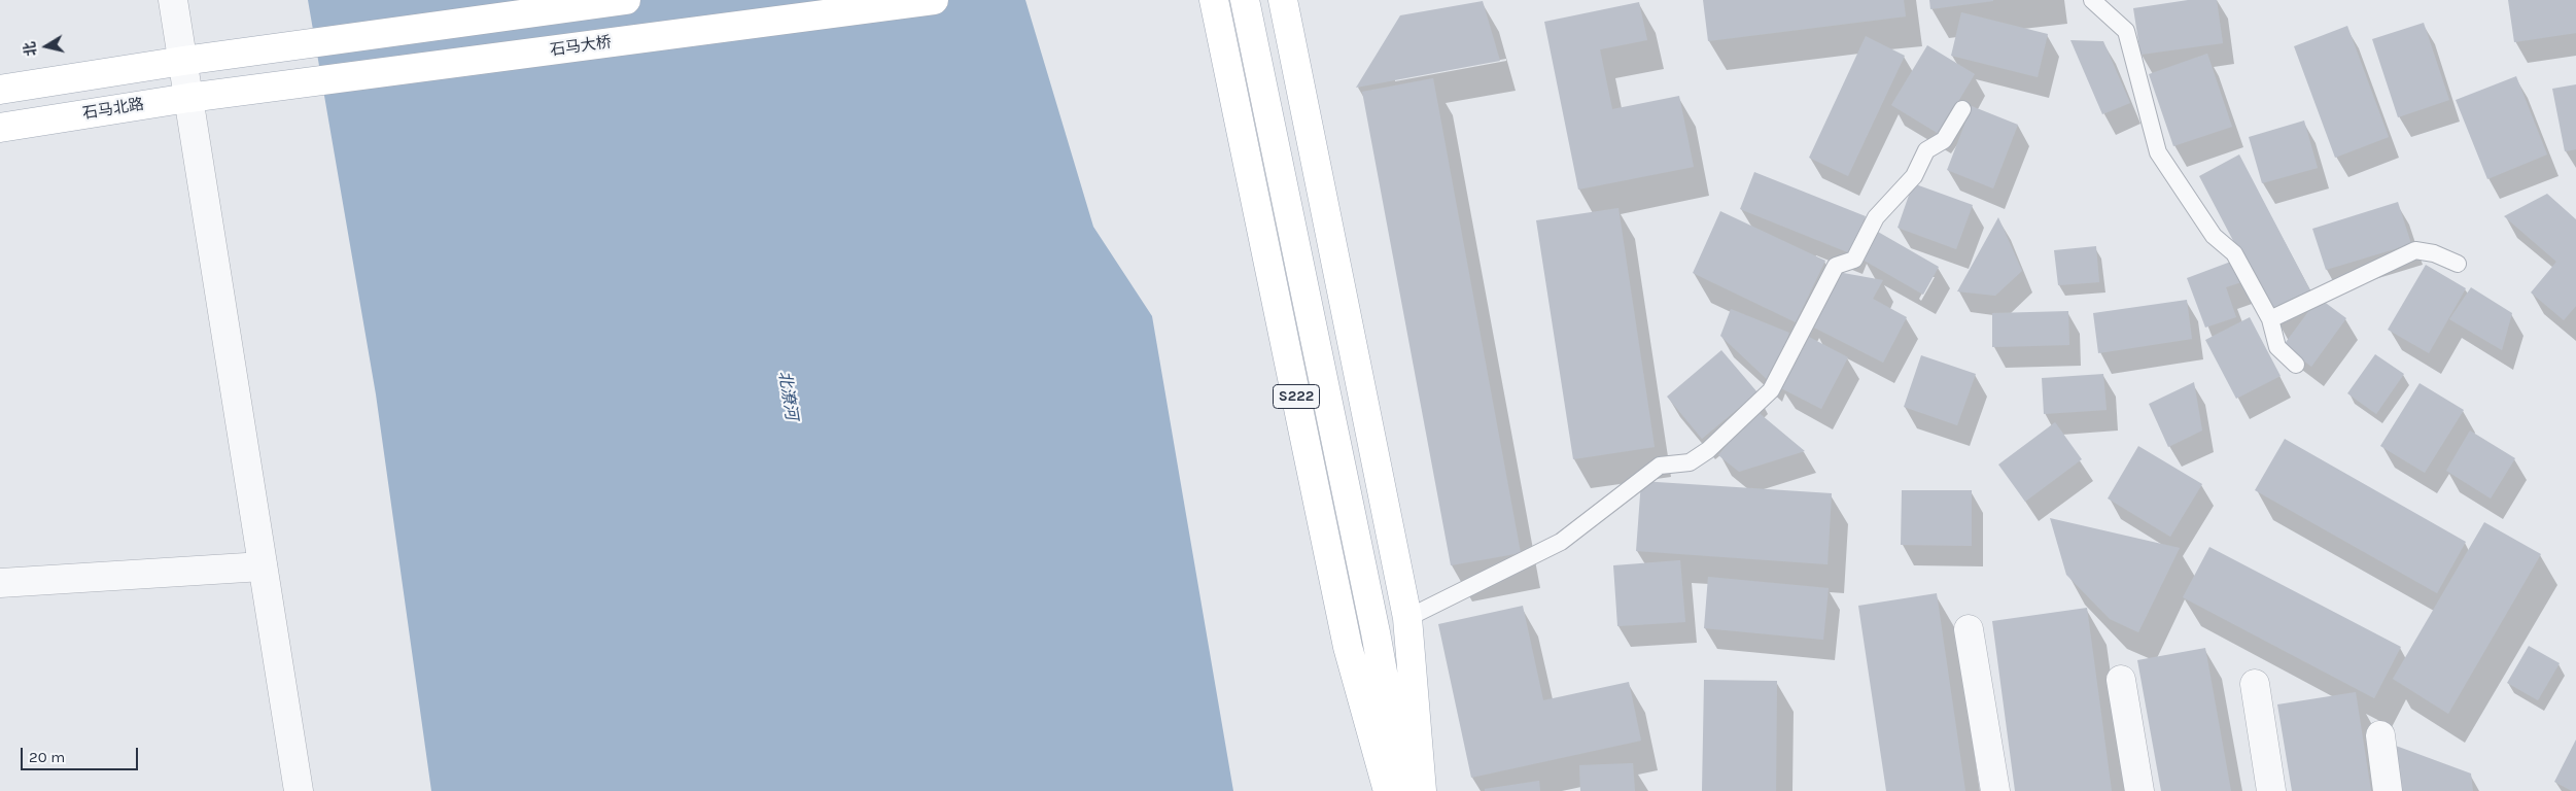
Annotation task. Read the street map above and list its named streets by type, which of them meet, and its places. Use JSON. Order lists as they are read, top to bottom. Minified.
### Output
{"streets":{"main road":["石马大桥","石马北路","S222"]},"crossings":[["石马大桥","石马北路"]],"water":["北潦河"],"scale_bar":"20 m","north":"left"}
